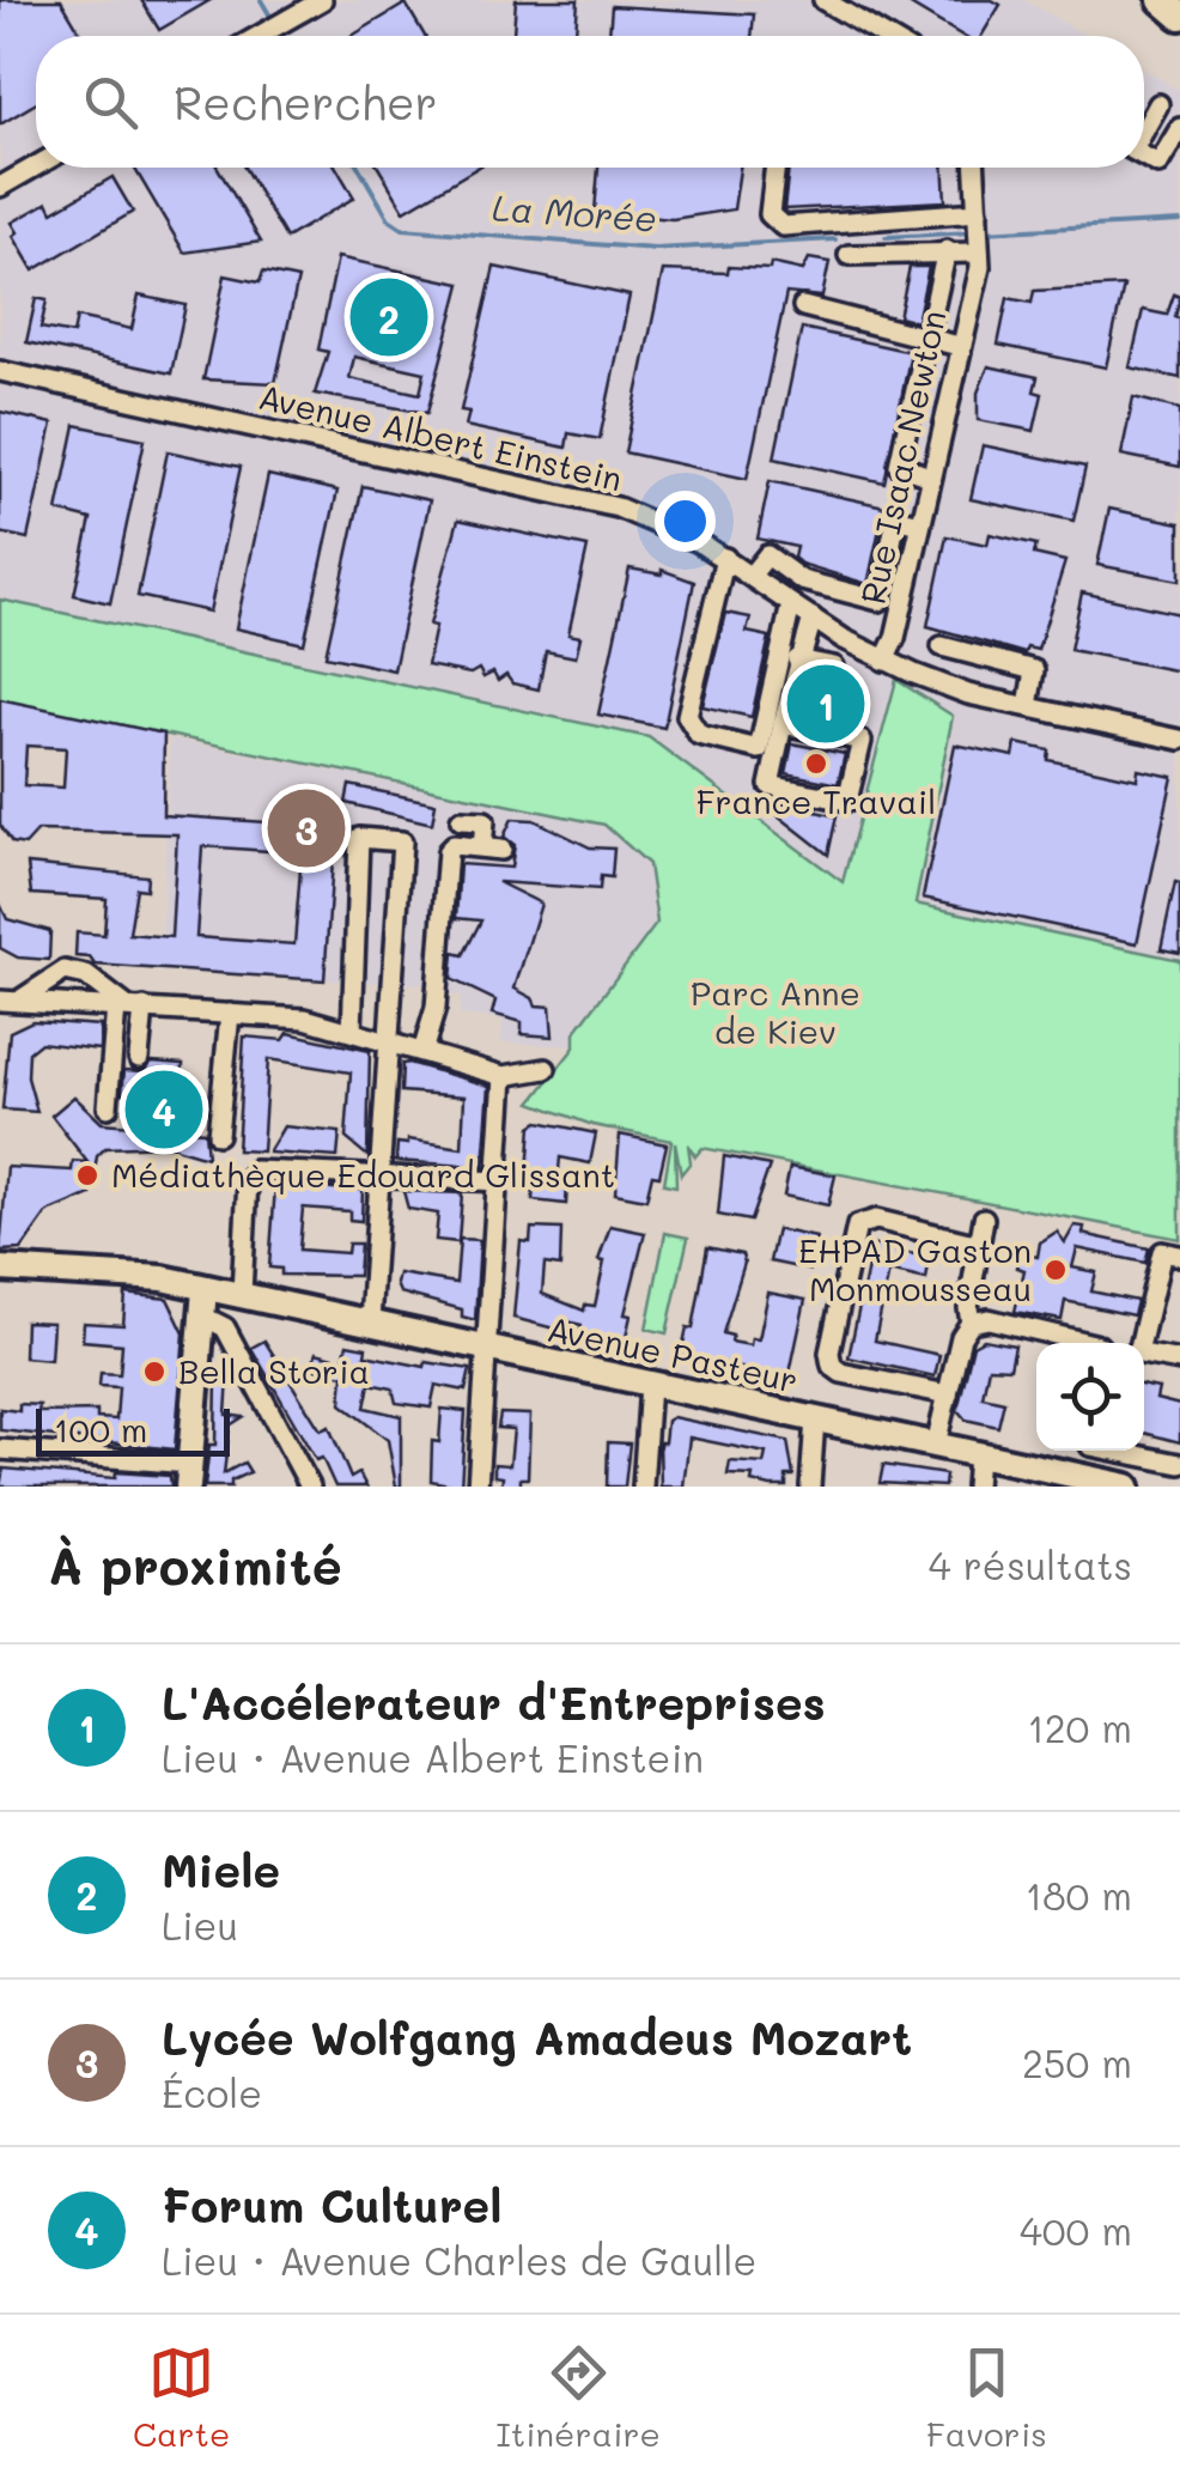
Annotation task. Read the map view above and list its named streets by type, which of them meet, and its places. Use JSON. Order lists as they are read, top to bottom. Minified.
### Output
{"streets":{"main road":["Avenue Pasteur"],"street":["Avenue Albert Einstein","Rue Isaac Newton"]},"crossings":[["Avenue Albert Einstein","Rue Isaac Newton"]],"water":["La Morée"],"parks":["Parc Anne de Kiev"],"places":["France Travail","Médiathèque Edouard Glissant","EHPAD Gaston Monmousseau","Bella Storia"],"scale_bar":"100 m","page":{"search":"Rechercher","pins":["2","1","3","4"],"scale":"100 m","heading":["À proximité","4 résultats"],"list":[{"mark":"1","name":"L'Accélerateur d'Entreprises","note":"Lieu · Avenue Albert Einstein","value":"120 m"},{"mark":"2","name":"Miele","note":"Lieu","value":"180 m"},{"mark":"3","name":"Lycée Wolfgang Amadeus Mozart","note":"École","value":"250 m"},{"mark":"4","name":"Forum Culturel","note":"Lieu · Avenue Charles de Gaulle","value":"400 m"}],"nav":["Carte","Itinéraire","Favoris"]}}
